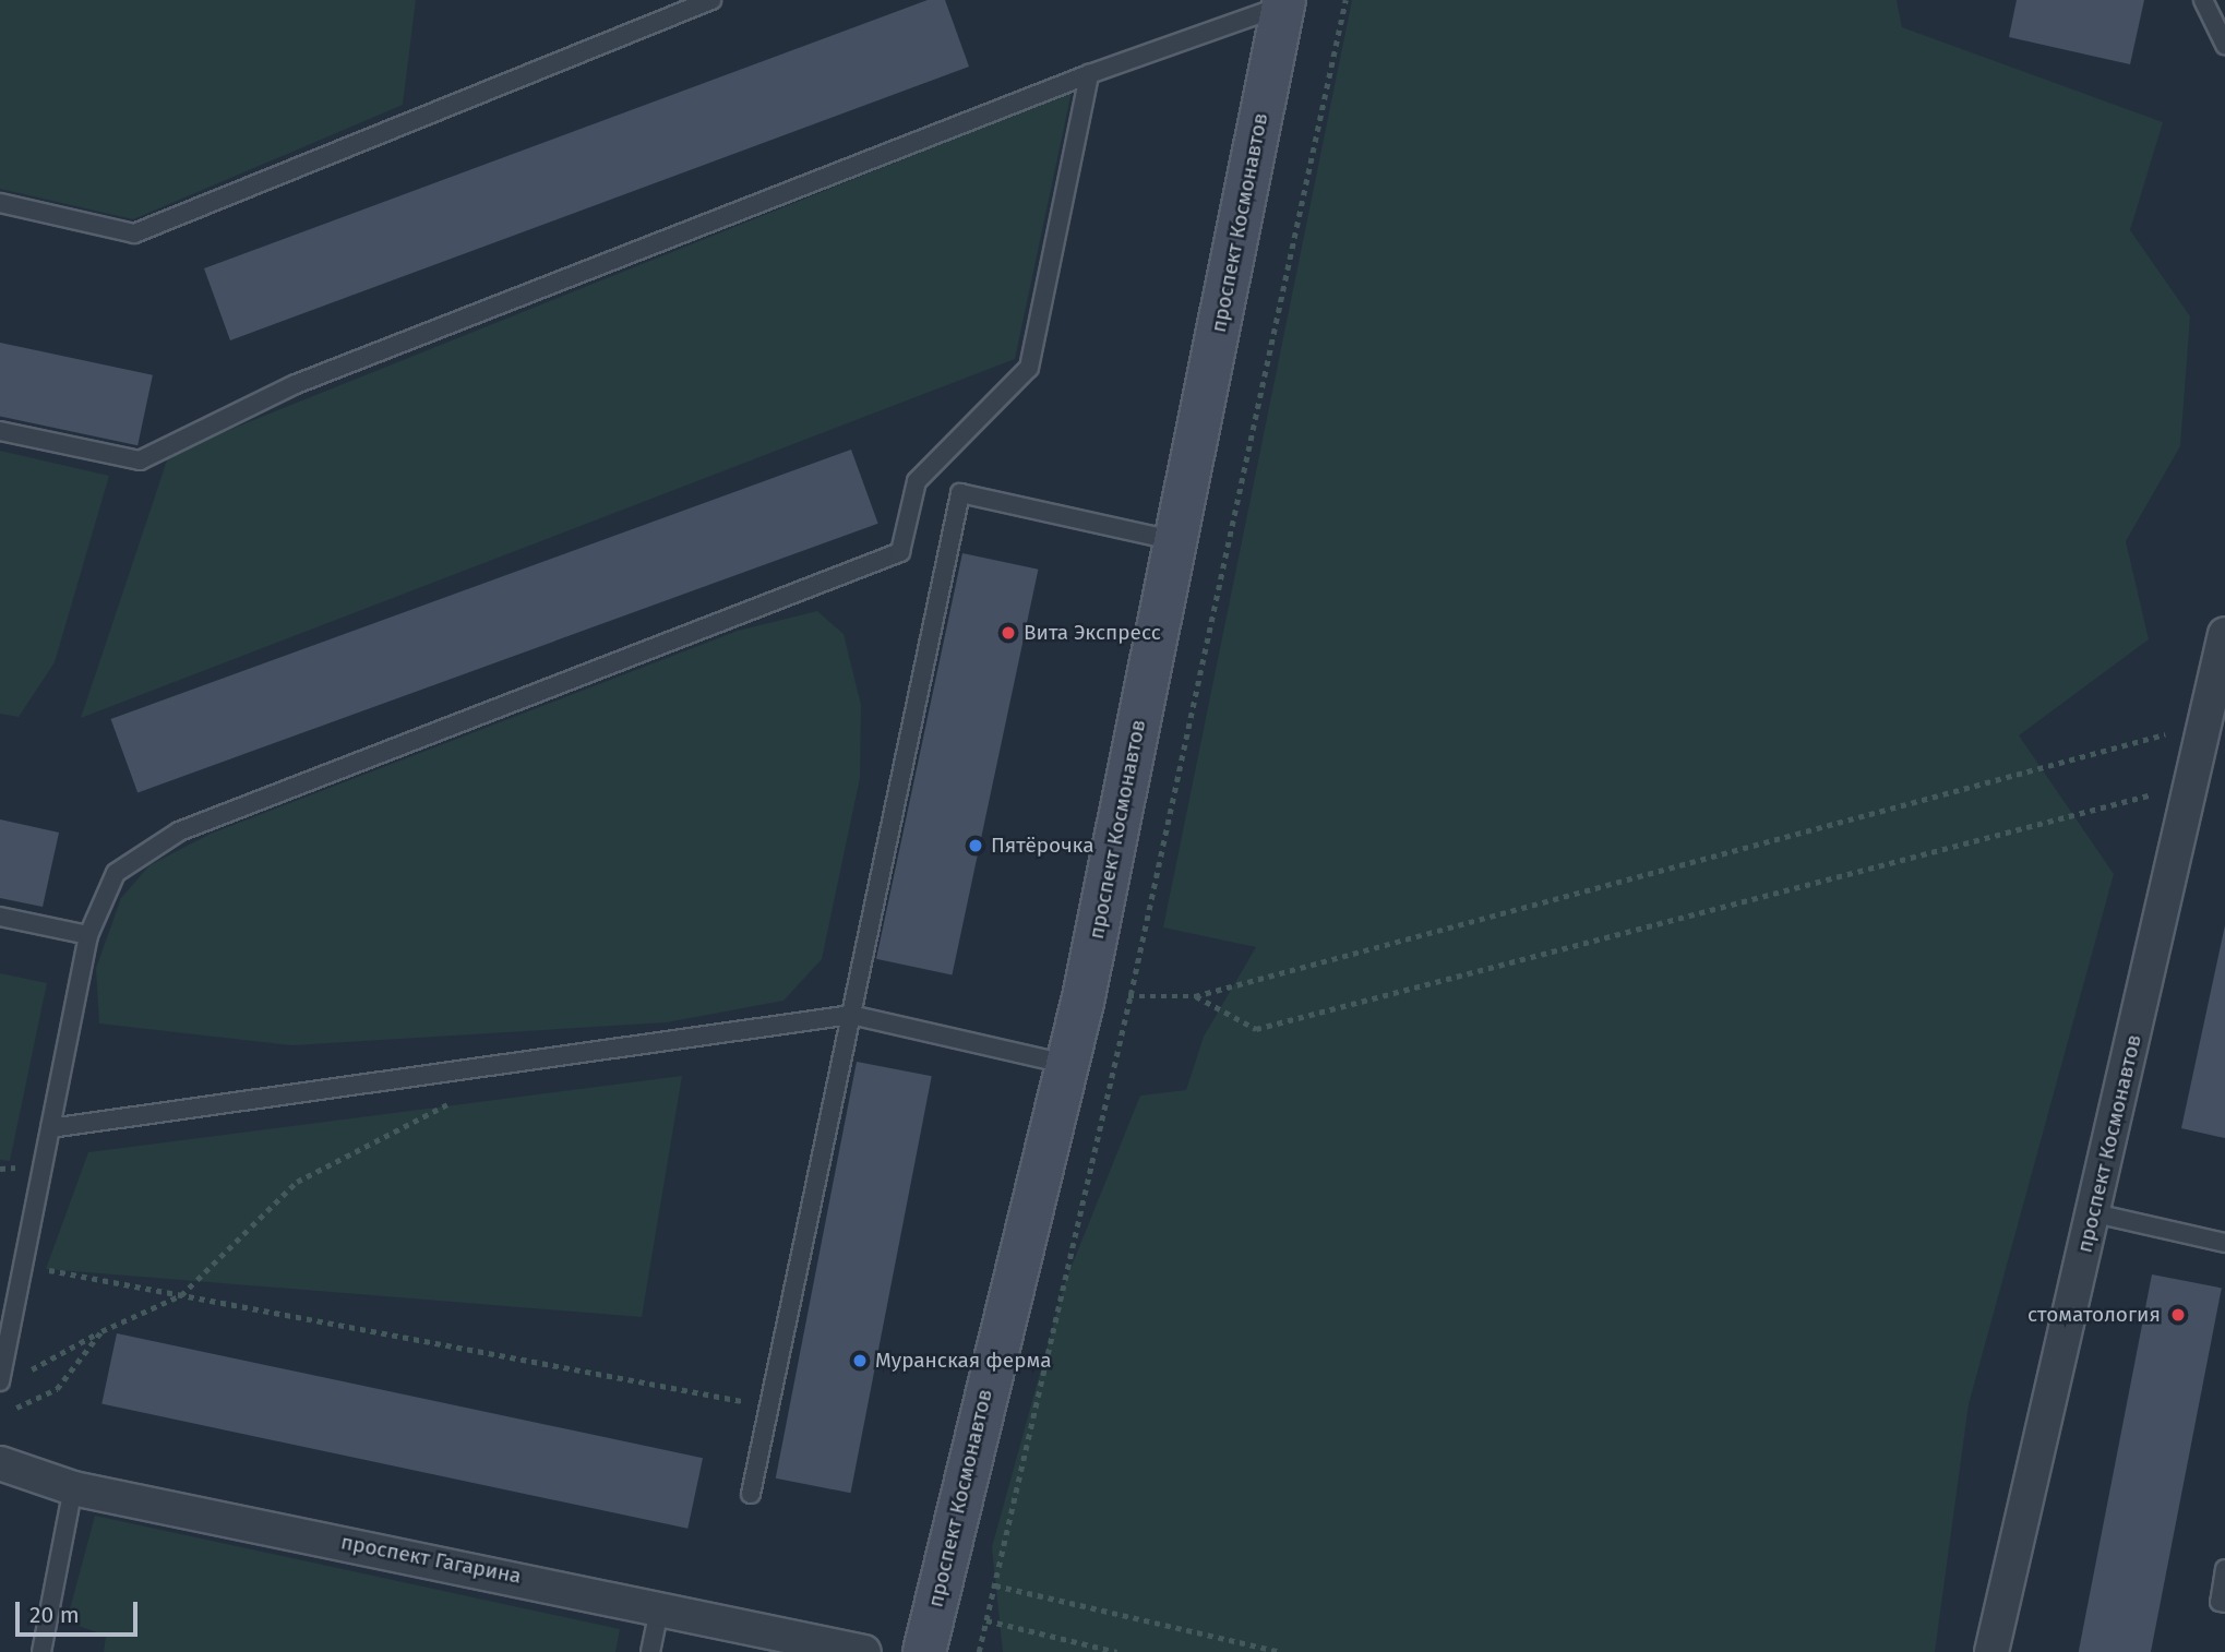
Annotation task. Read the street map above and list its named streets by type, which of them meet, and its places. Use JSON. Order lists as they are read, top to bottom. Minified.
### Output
{"streets":{"main road":["проспект Космонавтов"],"street":["проспект Гагарина"]},"places":["Вита Экспресс","Пятёрочка","стоматология","Муранская ферма"],"scale_bar":"20 m"}
